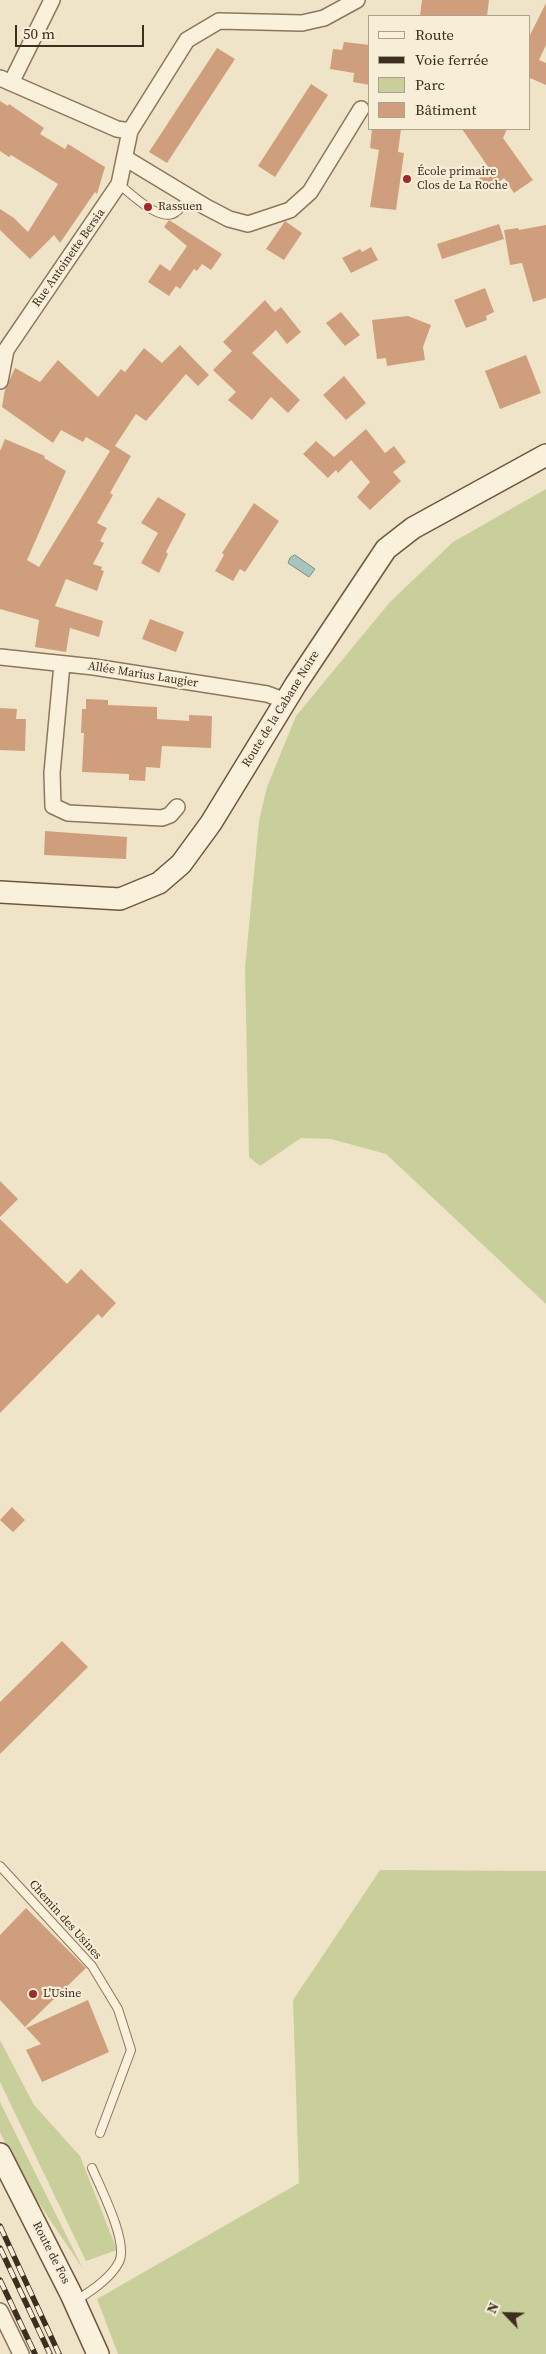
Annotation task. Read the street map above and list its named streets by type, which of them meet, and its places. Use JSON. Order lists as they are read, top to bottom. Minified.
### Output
{"streets":{"street":["Rue Antoinette Bersia","Allée Marius Laugier","Route de la Cabane Noire","Route de Fos"],"lane":["Chemin des Usines"]},"crossings":[["Allée Marius Laugier","Route de la Cabane Noire"]],"places":["École primaire Clos de La Roche","Rassuen","L'Usine"],"legend":["Route","Voie ferrée","Parc","Bâtiment"],"scale_bar":"50 m","north":"top left"}
